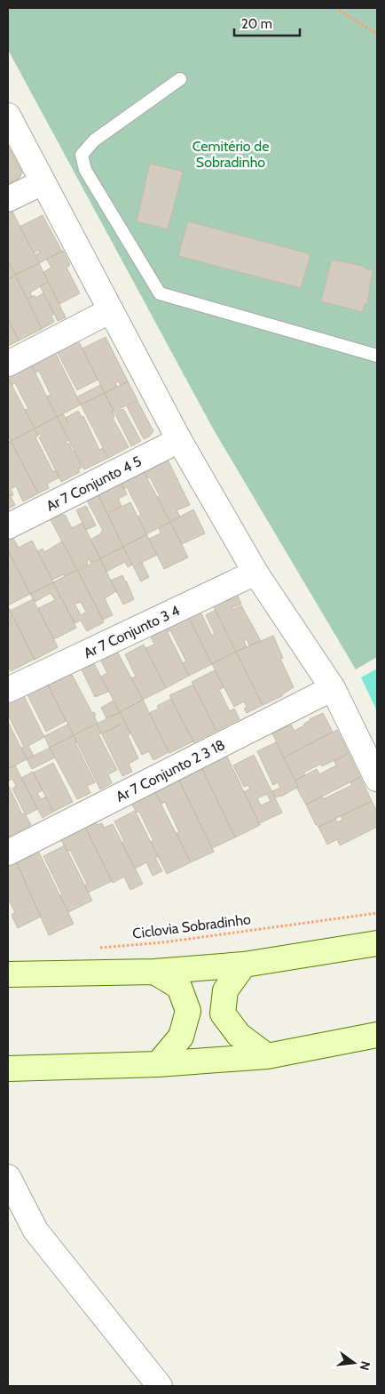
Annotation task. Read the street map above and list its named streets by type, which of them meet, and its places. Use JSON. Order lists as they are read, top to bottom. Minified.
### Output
{"streets":{"street":["Ar 7 Conjunto 4 5","Ar 7 Conjunto 3 4","Ar 7 Conjunto 2 3 18"],"path":["Ciclovia Sobradinho"]},"parks":["Cemitério de Sobradinho"],"scale_bar":"20 m","north":"right"}
